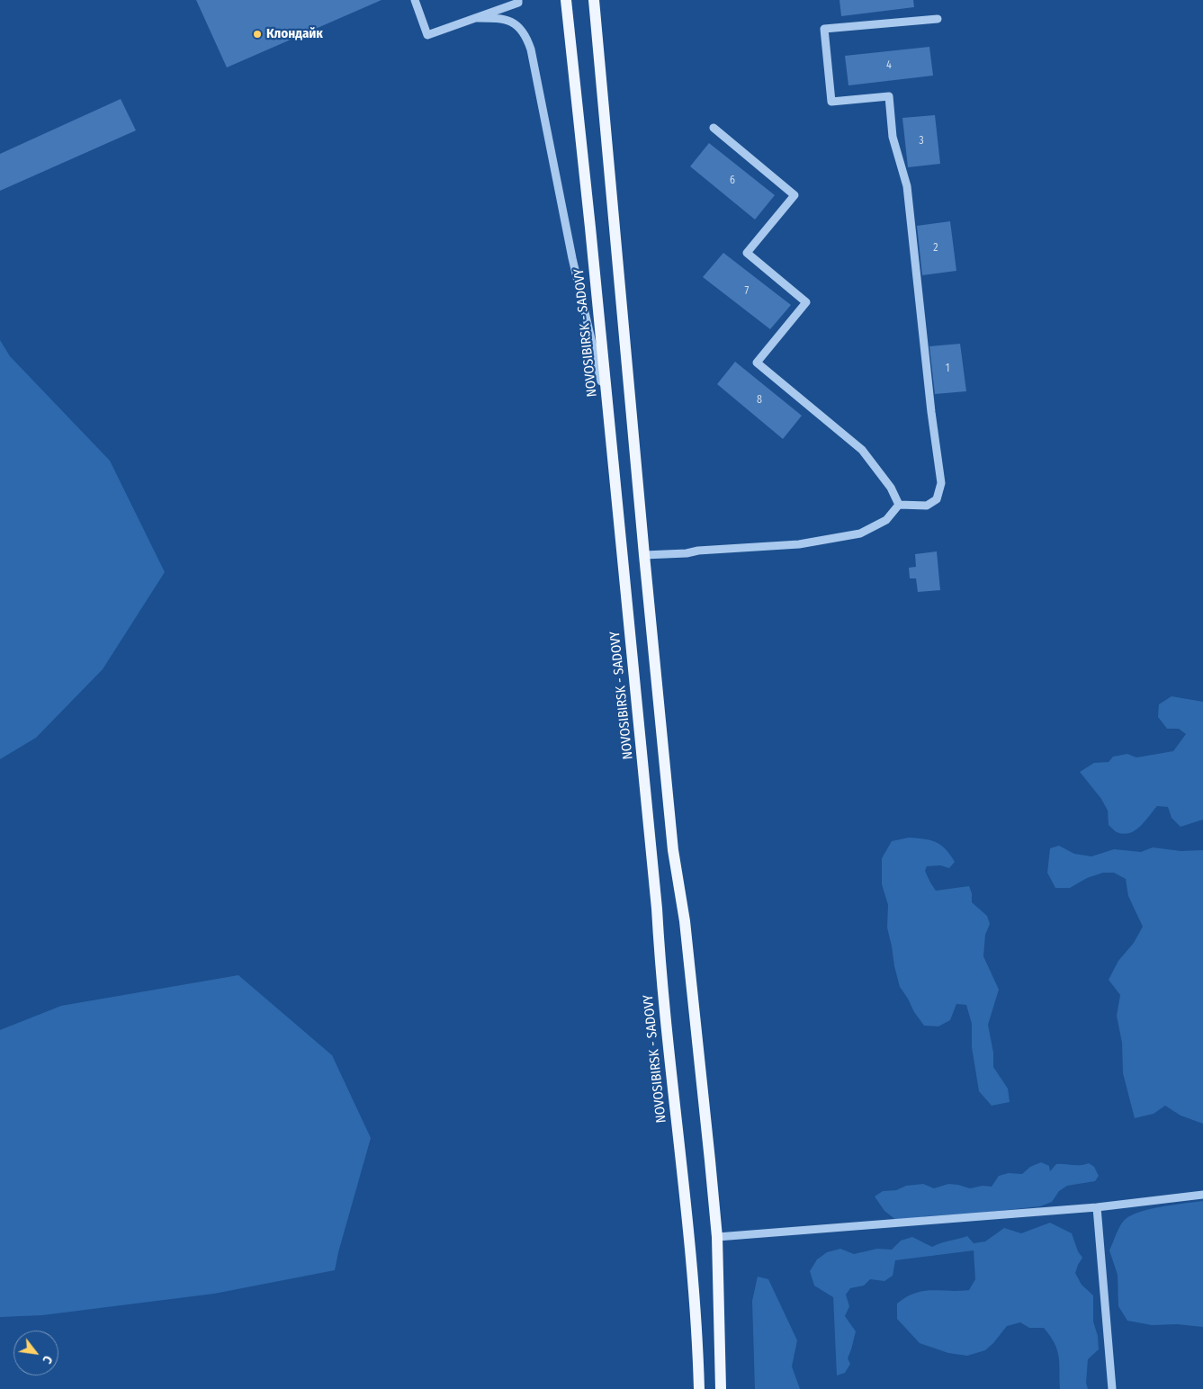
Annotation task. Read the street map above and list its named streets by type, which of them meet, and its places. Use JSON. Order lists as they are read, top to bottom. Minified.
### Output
{"streets":{"main road":["NOVOSIBIRSK - SADOVY"]},"places":["Клондайк"],"house_numbers":["4","3","6","2","7","1","8"],"north":"bottom right"}
